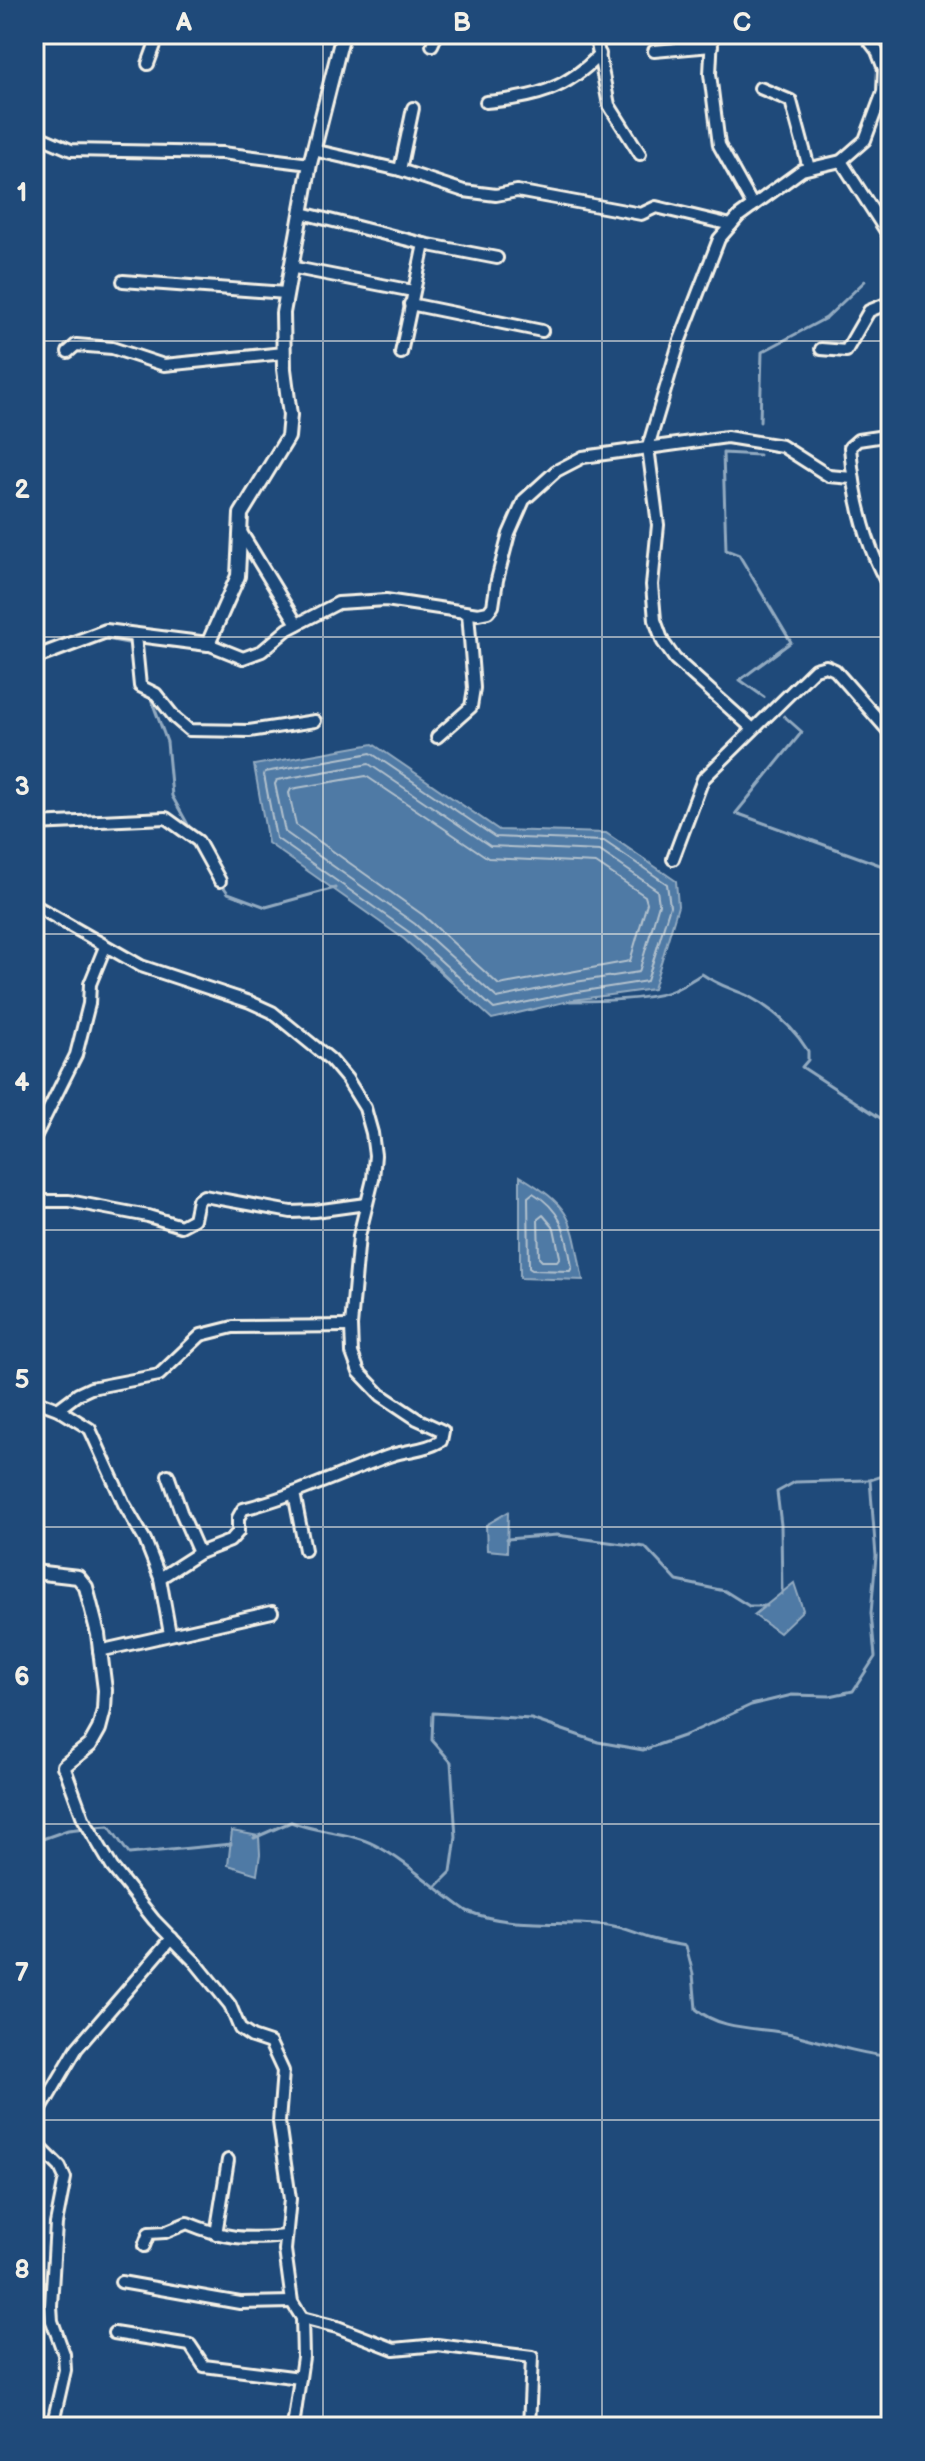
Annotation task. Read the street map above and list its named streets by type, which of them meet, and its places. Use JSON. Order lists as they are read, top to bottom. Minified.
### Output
{"grid":{"columns":["A","B","C"],"rows":["1","2","3","4","5","6","7","8"]}}
